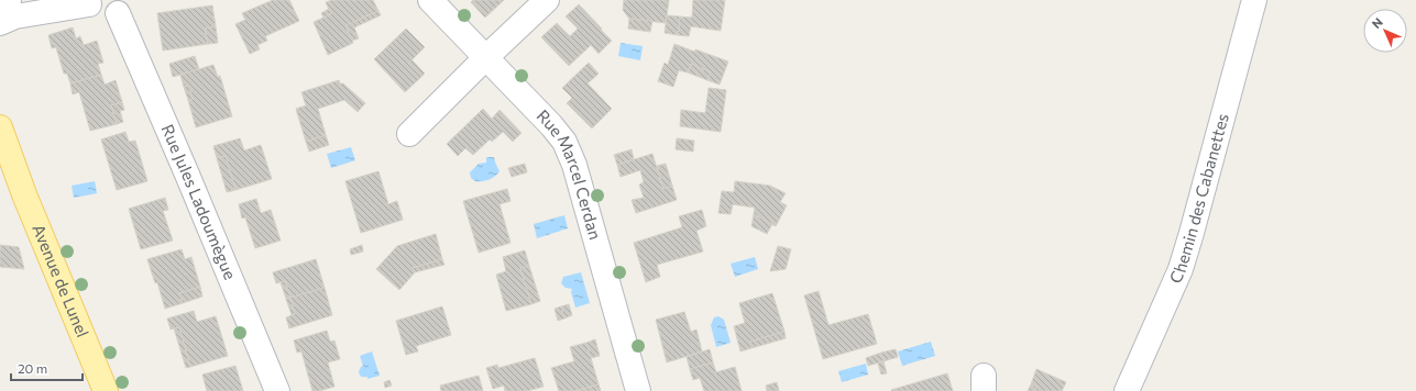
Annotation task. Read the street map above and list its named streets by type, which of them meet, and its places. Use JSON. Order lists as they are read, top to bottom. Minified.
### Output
{"streets":{"main road":["Avenue de Lunel"],"street":["Rue Marcel Cerdan","Chemin des Cabanettes","Rue Jules Ladoumègue"]},"scale_bar":"20 m","north":"top left"}
